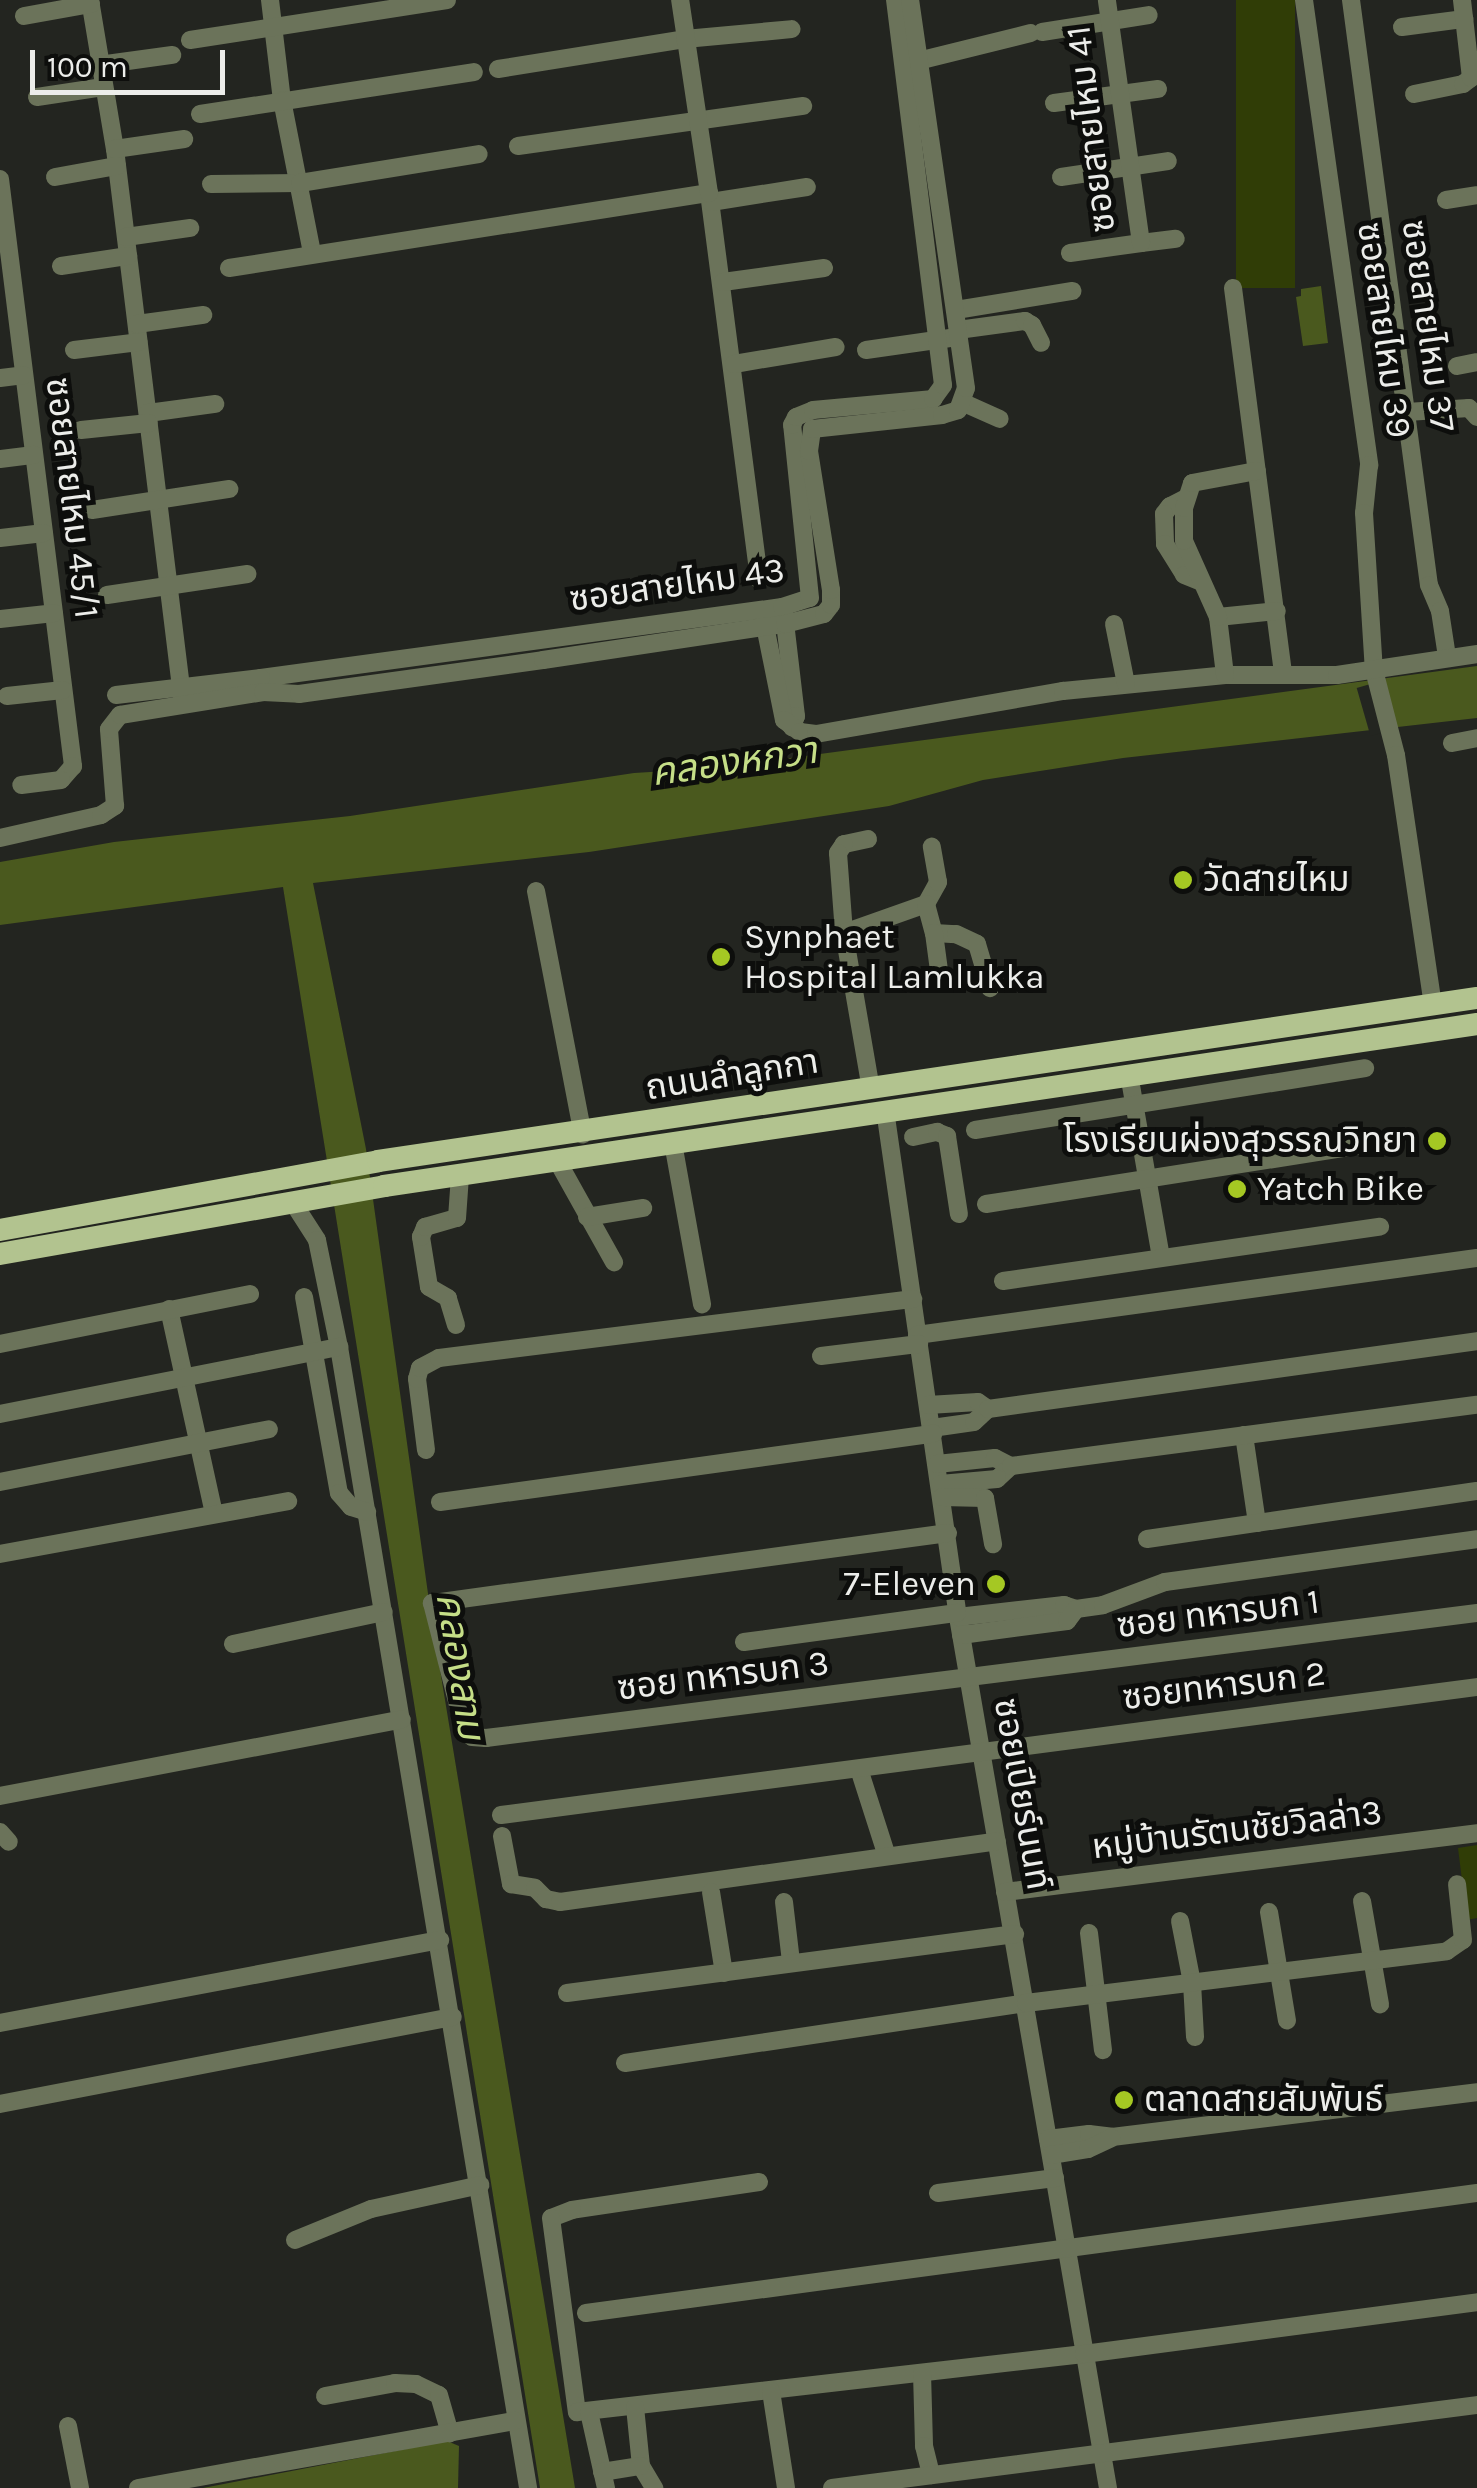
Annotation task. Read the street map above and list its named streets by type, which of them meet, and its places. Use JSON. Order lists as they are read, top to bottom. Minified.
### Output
{"streets":{"main road":["ถนนลำลูกกา"],"street":["ซอยสายไหม 41","ซอยสายไหม 37","ซอยสายไหม 39","ซอยสายไหม 45/1","ซอยสายไหม 43","ซอย ทหารบก 1","ซอย ทหารบก 3","ซอยทหารบก 2","ซอยเปียร์นนท์","หมู่บ้านรัตนชัยวิลล่า3"]},"crossings":[["ซอยสายไหม 39","ถนนลำลูกกา"],["ถนนลำลูกกา","ซอยเปียร์นนท์"],["ซอย ทหารบก 1","ซอย ทหารบก 3"],["ซอย ทหารบก 1","ซอยเปียร์นนท์"],["ซอย ทหารบก 3","ซอยเปียร์นนท์"],["ซอยทหารบก 2","ซอยเปียร์นนท์"],["ซอยเปียร์นนท์","หมู่บ้านรัตนชัยวิลล่า3"]],"water":["คลองหกวา","คลองสาม"],"places":["วัดสายไหม","Synphaet Hospital Lamlukka","โรงเรียนผ่องสุวรรณวิทยา","Yatch Bike","7-Eleven","ตลาดสายสัมพันธ์"],"scale_bar":"100 m"}
